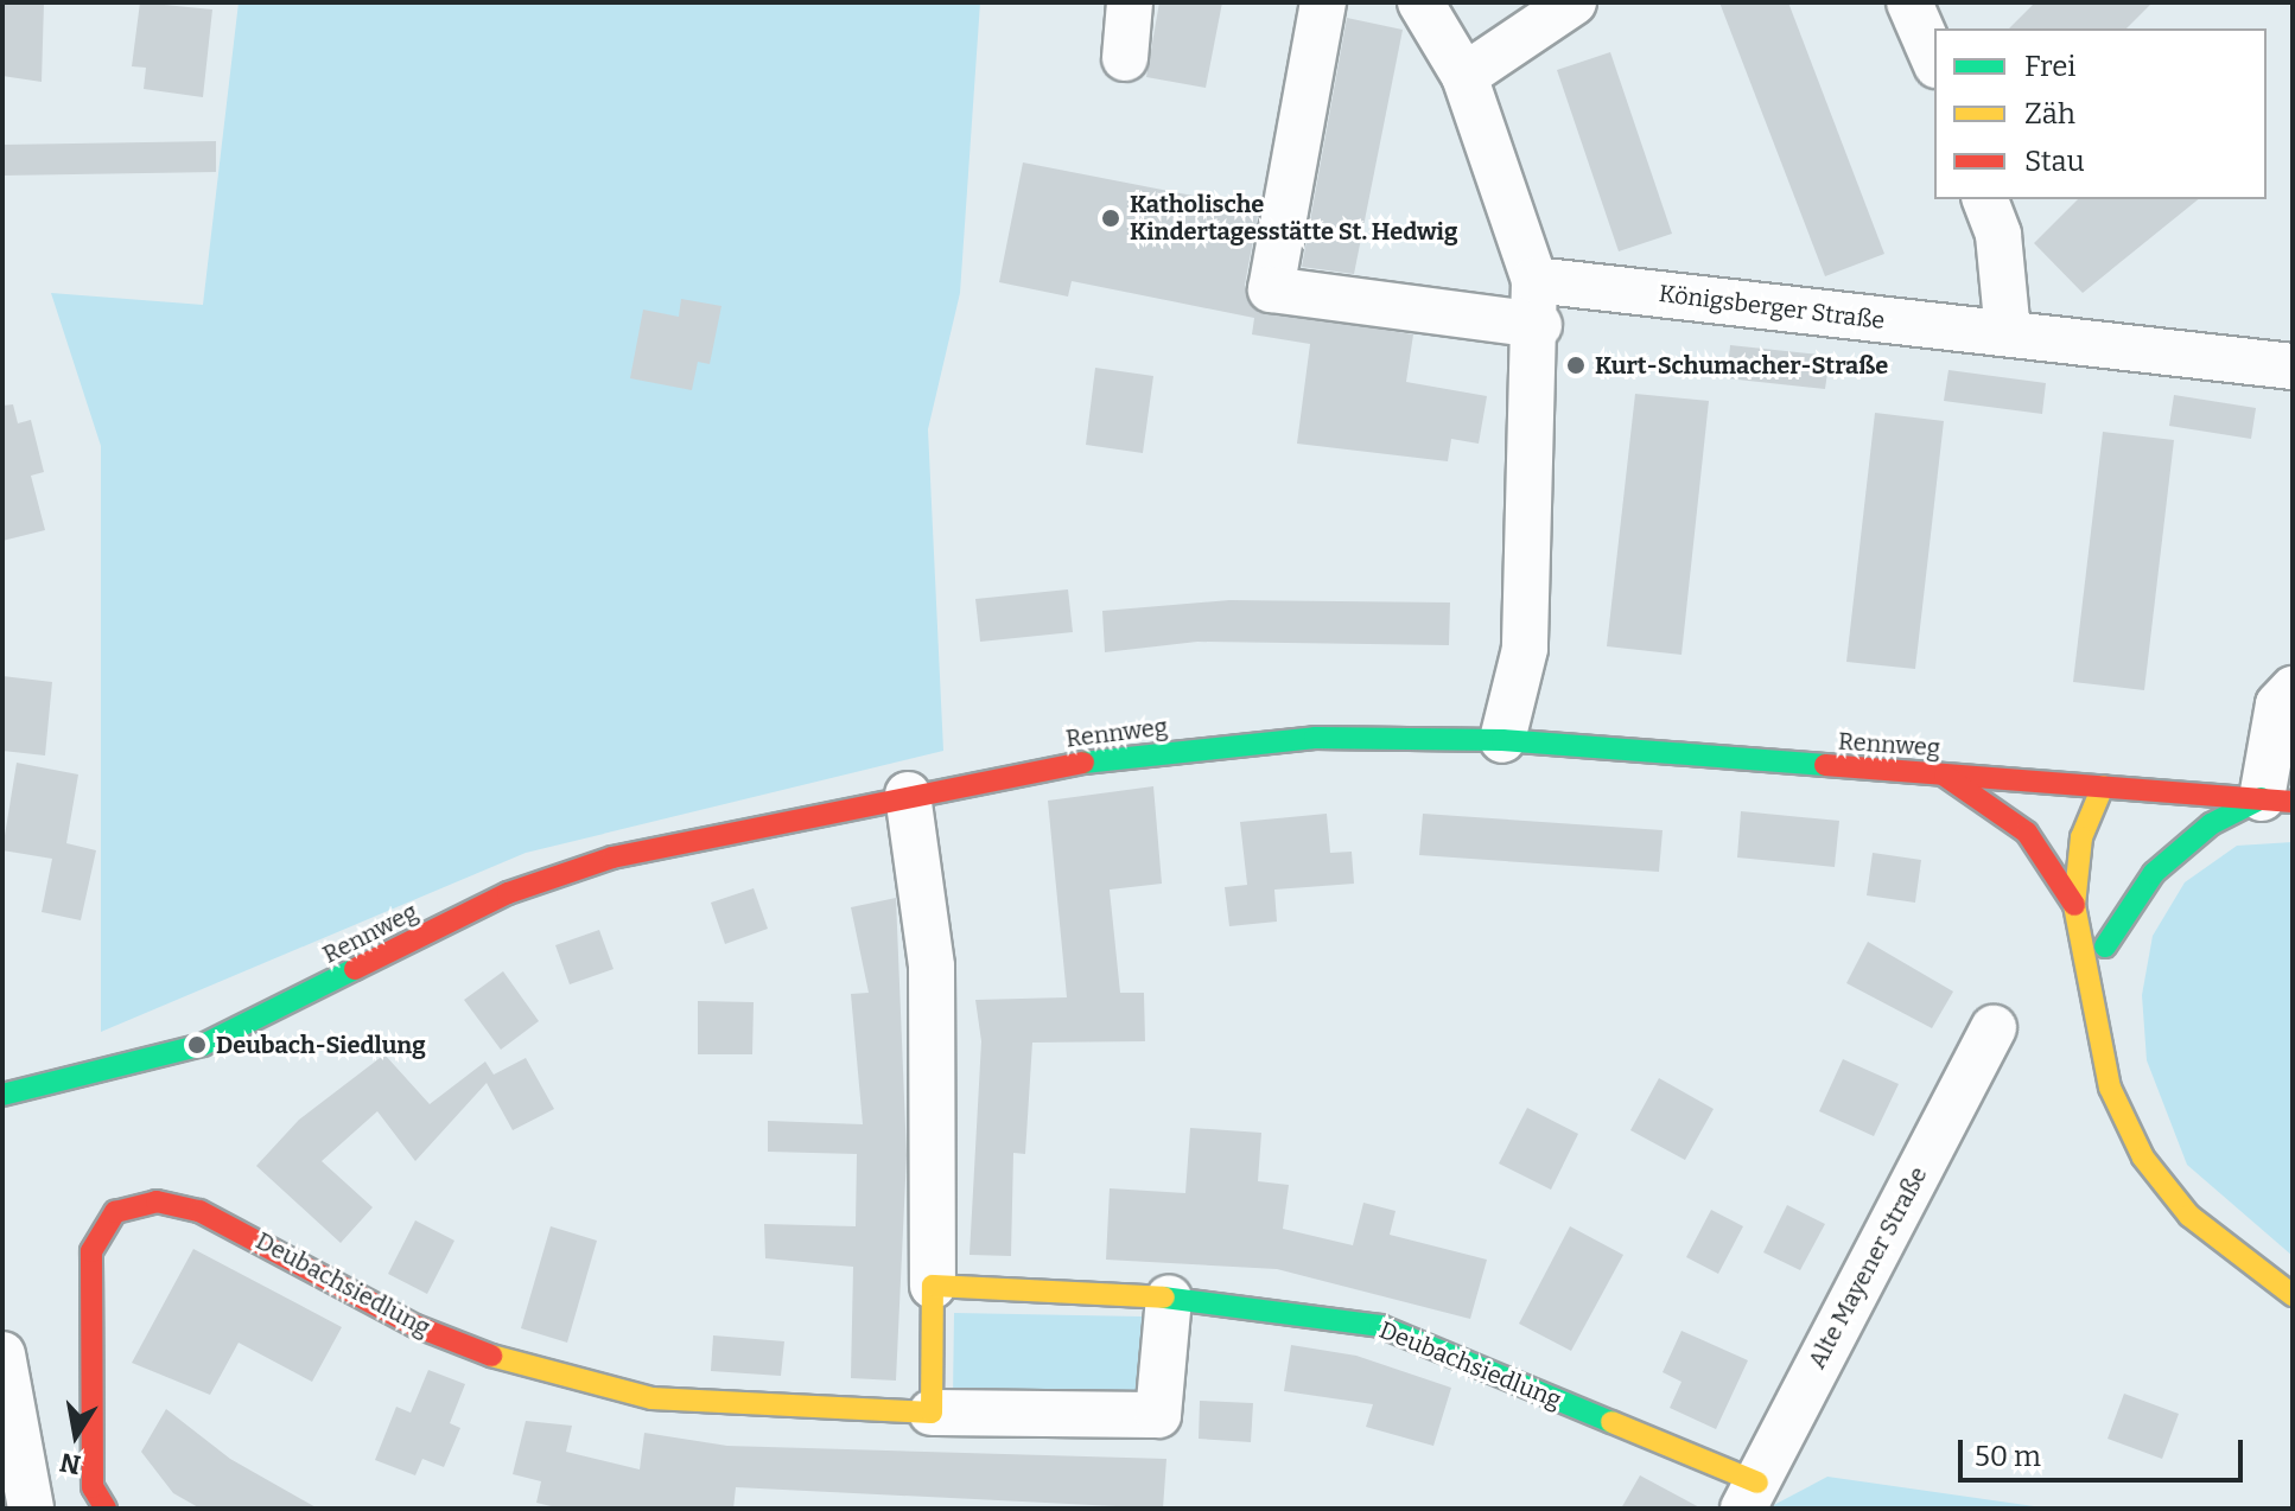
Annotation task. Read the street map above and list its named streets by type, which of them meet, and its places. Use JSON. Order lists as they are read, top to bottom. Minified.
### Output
{"streets":{"main road":["Rennweg","Deubachsiedlung"],"street":["Königsberger Straße","Alte Mayener Straße"]},"crossings":[["Alte Mayener Straße","Deubachsiedlung"]],"places":["Katholische Kindertagesstätte St. Hedwig","Kurt-Schumacher-Straße","Deubach-Siedlung"],"legend":["Frei","Zäh","Stau"],"scale_bar":"50 m","north":"bottom"}
